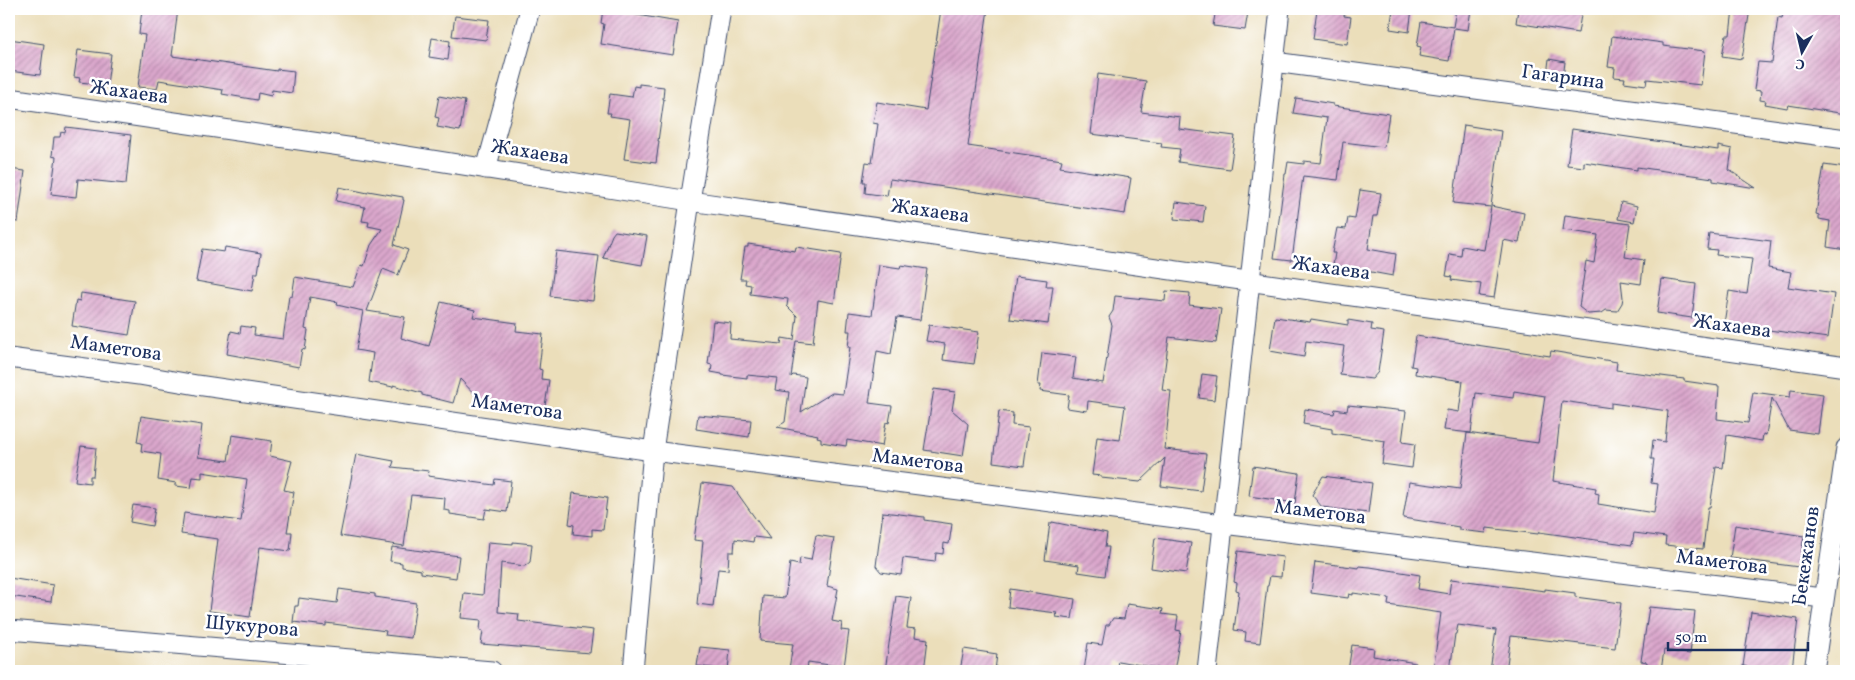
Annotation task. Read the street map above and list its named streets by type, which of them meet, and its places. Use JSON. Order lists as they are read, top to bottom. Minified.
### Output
{"streets":{"street":["Гагарина","Жахаева","Маметова","Бекежанов","Шукурова"]},"crossings":[["Маметова","Бекежанов"]],"scale_bar":"50 m","north":"bottom"}
